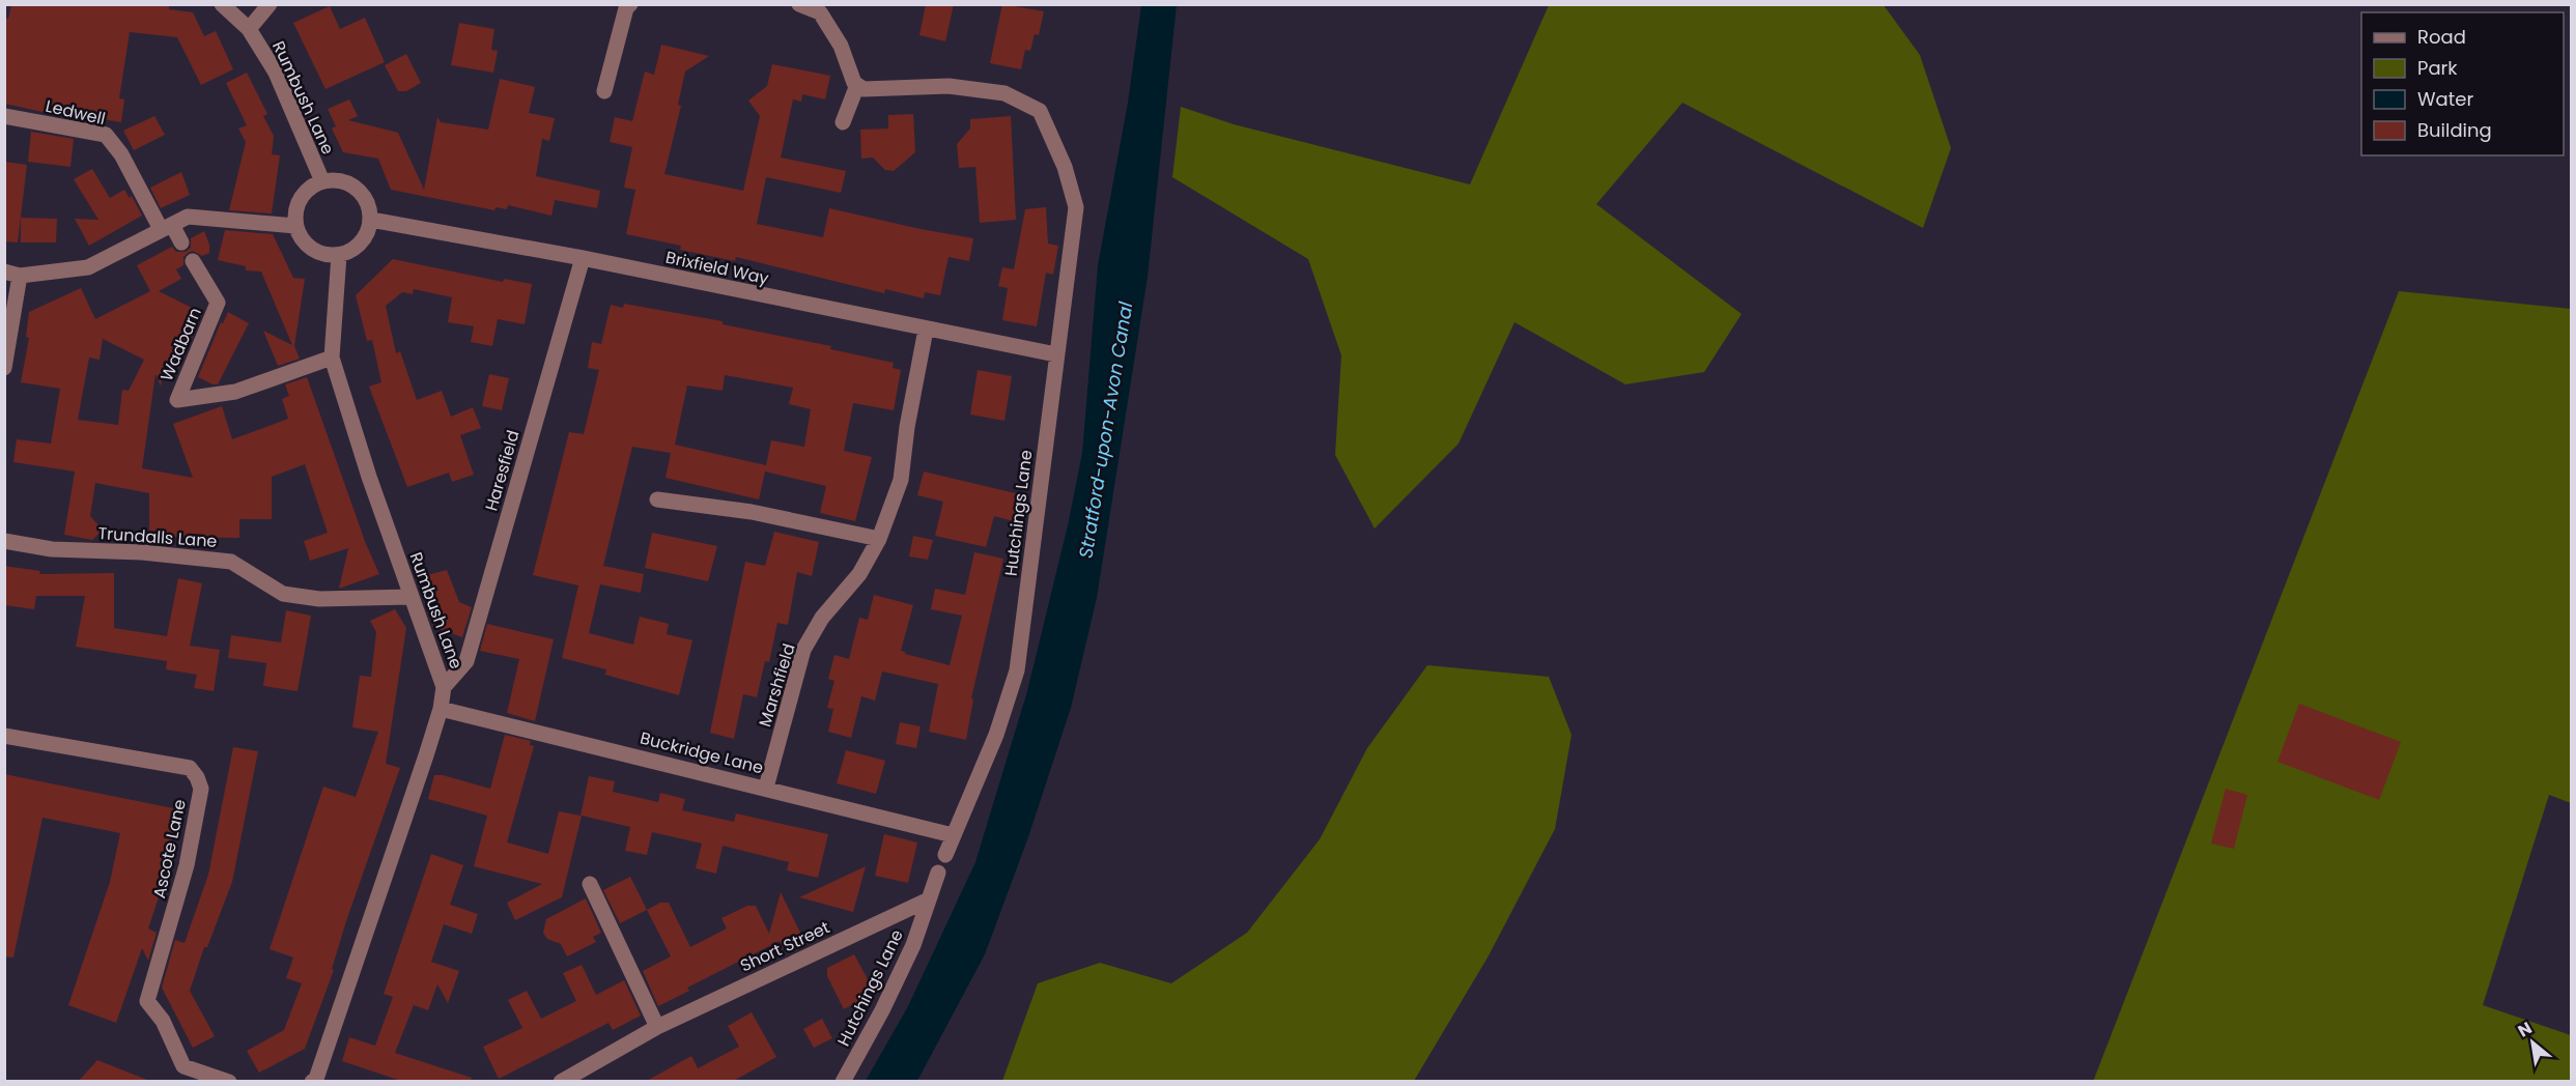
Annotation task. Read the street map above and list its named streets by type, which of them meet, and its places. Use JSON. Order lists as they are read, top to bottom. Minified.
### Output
{"streets":{"street":["Rumbush Lane","Ledwell","Brixfield Way","Wadbarn","Haresfield","Hutchings Lane","Trundalls Lane","Marshfield","Buckridge Lane","Ascote Lane","Short Street"]},"crossings":[["Rumbush Lane","Brixfield Way"],["Rumbush Lane","Wadbarn"],["Rumbush Lane","Haresfield"],["Rumbush Lane","Trundalls Lane"],["Rumbush Lane","Buckridge Lane"],["Brixfield Way","Haresfield"],["Brixfield Way","Hutchings Lane"],["Brixfield Way","Marshfield"],["Hutchings Lane","Buckridge Lane"],["Hutchings Lane","Short Street"],["Marshfield","Buckridge Lane"]],"water":["Stratford-upon-Avon Canal"],"legend":["Road","Park","Water","Building"],"north":"top left"}
